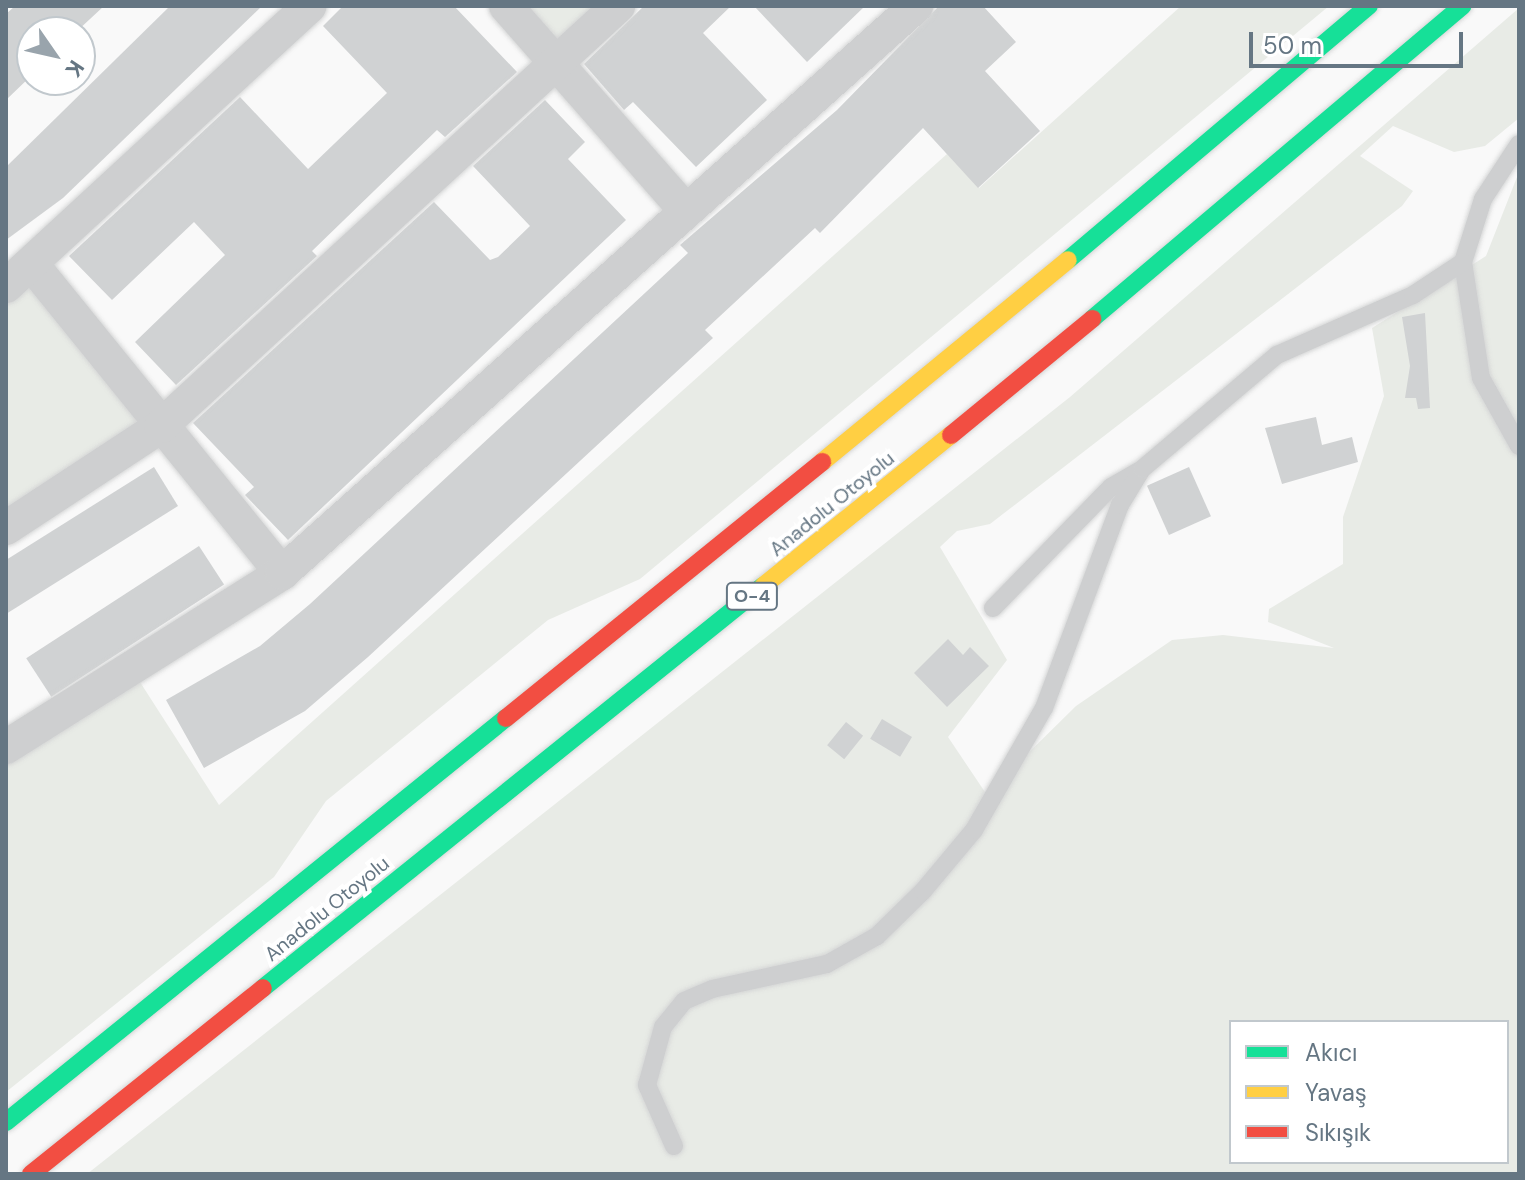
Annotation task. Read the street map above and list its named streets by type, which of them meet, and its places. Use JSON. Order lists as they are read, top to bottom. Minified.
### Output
{"streets":{"highway":["Anadolu Otoyolu","O-4"]},"legend":["Akıcı","Yavaş","Sıkışık"],"scale_bar":"50 m","north":"bottom right"}
